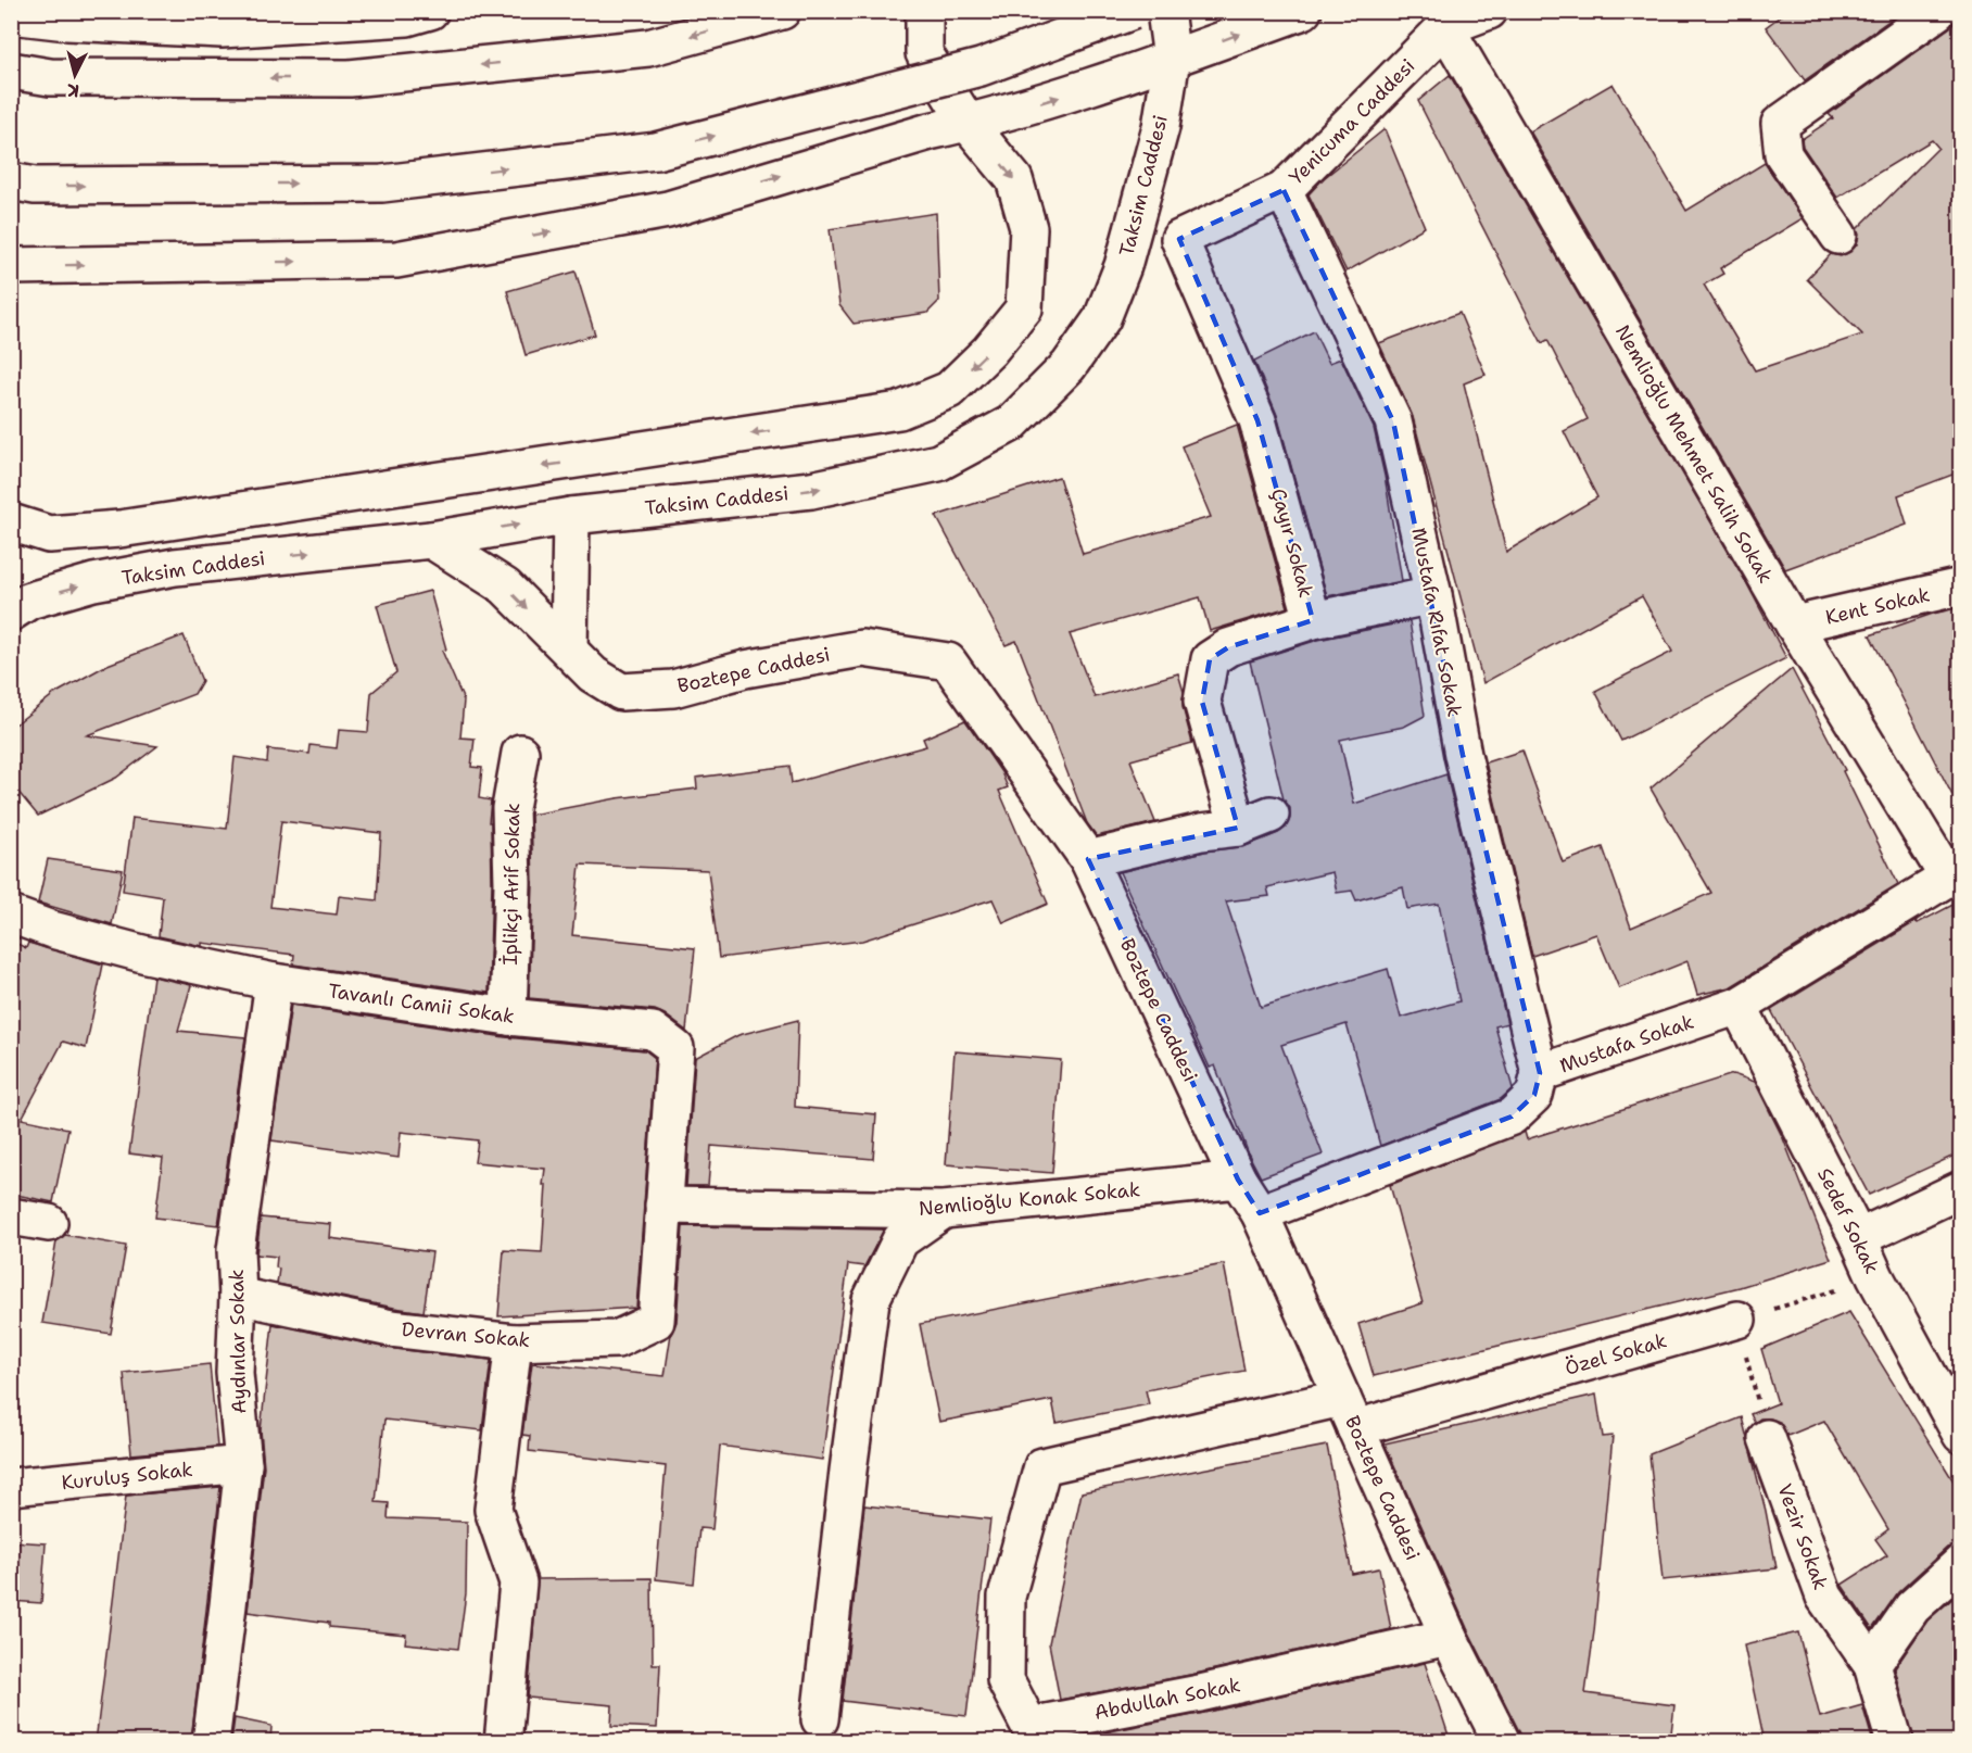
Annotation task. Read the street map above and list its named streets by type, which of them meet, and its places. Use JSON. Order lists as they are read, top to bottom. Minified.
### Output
{"streets":{"street":["Yenicuma Caddesi","Taksim Caddesi","Nemlioğlu Mehmet Salih Sokak","Çayır Sokak","Kent Sokak","Mustafa Rıfat Sokak","Boztepe Caddesi","İplikçi Arif Sokak","Tavanlı Camii Sokak","Mustafa Sokak","Nemlioğlu Konak Sokak","Sedef Sokak","Devran Sokak","Aydınlar Sokak","Özel Sokak","Kuruluş Sokak","Vezir Sokak","Abdullah Sokak"]},"crossings":[["Yenicuma Caddesi","Nemlioğlu Mehmet Salih Sokak"],["Yenicuma Caddesi","Çayır Sokak"],["Yenicuma Caddesi","Mustafa Rıfat Sokak"],["Taksim Caddesi","Boztepe Caddesi"],["Nemlioğlu Mehmet Salih Sokak","Kent Sokak"],["Nemlioğlu Mehmet Salih Sokak","Mustafa Sokak"],["Mustafa Rıfat Sokak","Mustafa Sokak"],["Boztepe Caddesi","Mustafa Sokak"],["Boztepe Caddesi","Nemlioğlu Konak Sokak"],["Boztepe Caddesi","Özel Sokak"],["Boztepe Caddesi","Abdullah Sokak"],["İplikçi Arif Sokak","Tavanlı Camii Sokak"],["Tavanlı Camii Sokak","Nemlioğlu Konak Sokak"],["Tavanlı Camii Sokak","Devran Sokak"],["Tavanlı Camii Sokak","Aydınlar Sokak"],["Mustafa Sokak","Sedef Sokak"],["Nemlioğlu Konak Sokak","Devran Sokak"],["Devran Sokak","Aydınlar Sokak"],["Aydınlar Sokak","Kuruluş Sokak"],["Özel Sokak","Abdullah Sokak"]],"north":"bottom"}
